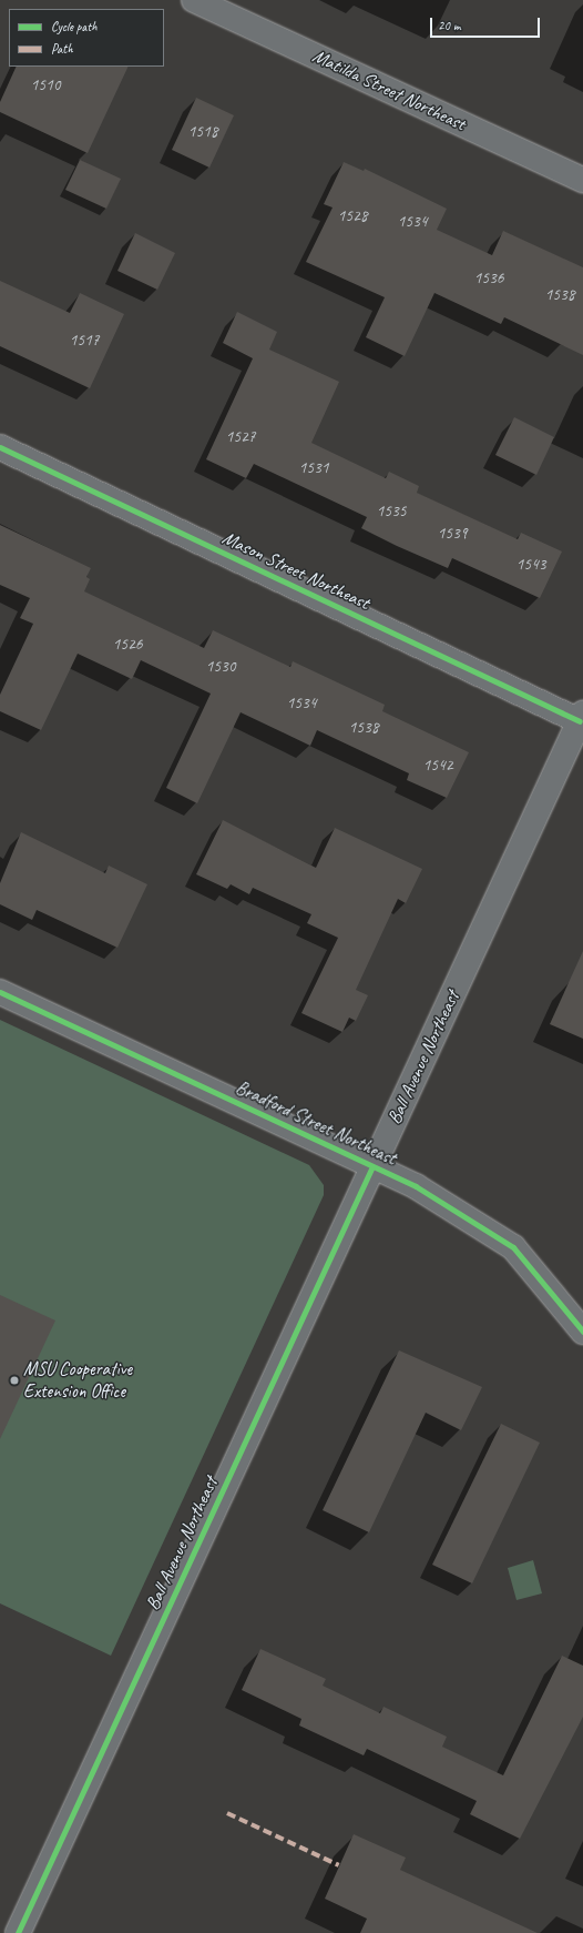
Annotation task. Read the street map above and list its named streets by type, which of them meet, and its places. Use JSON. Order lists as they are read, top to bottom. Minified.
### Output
{"streets":{"street":["Matilda Street Northeast","Mason Street Northeast","Ball Avenue Northeast","Bradford Street Northeast"]},"crossings":[["Mason Street Northeast","Ball Avenue Northeast"],["Ball Avenue Northeast","Bradford Street Northeast"]],"places":["MSU Cooperative Extension Office"],"house_numbers":["1510","1518","1528","1534","1536","1538","1517","1527","1531","1535","1539","1543","1526","1530","1534","1538","1542"],"legend":["Cycle path","Path"],"scale_bar":"20 m"}
